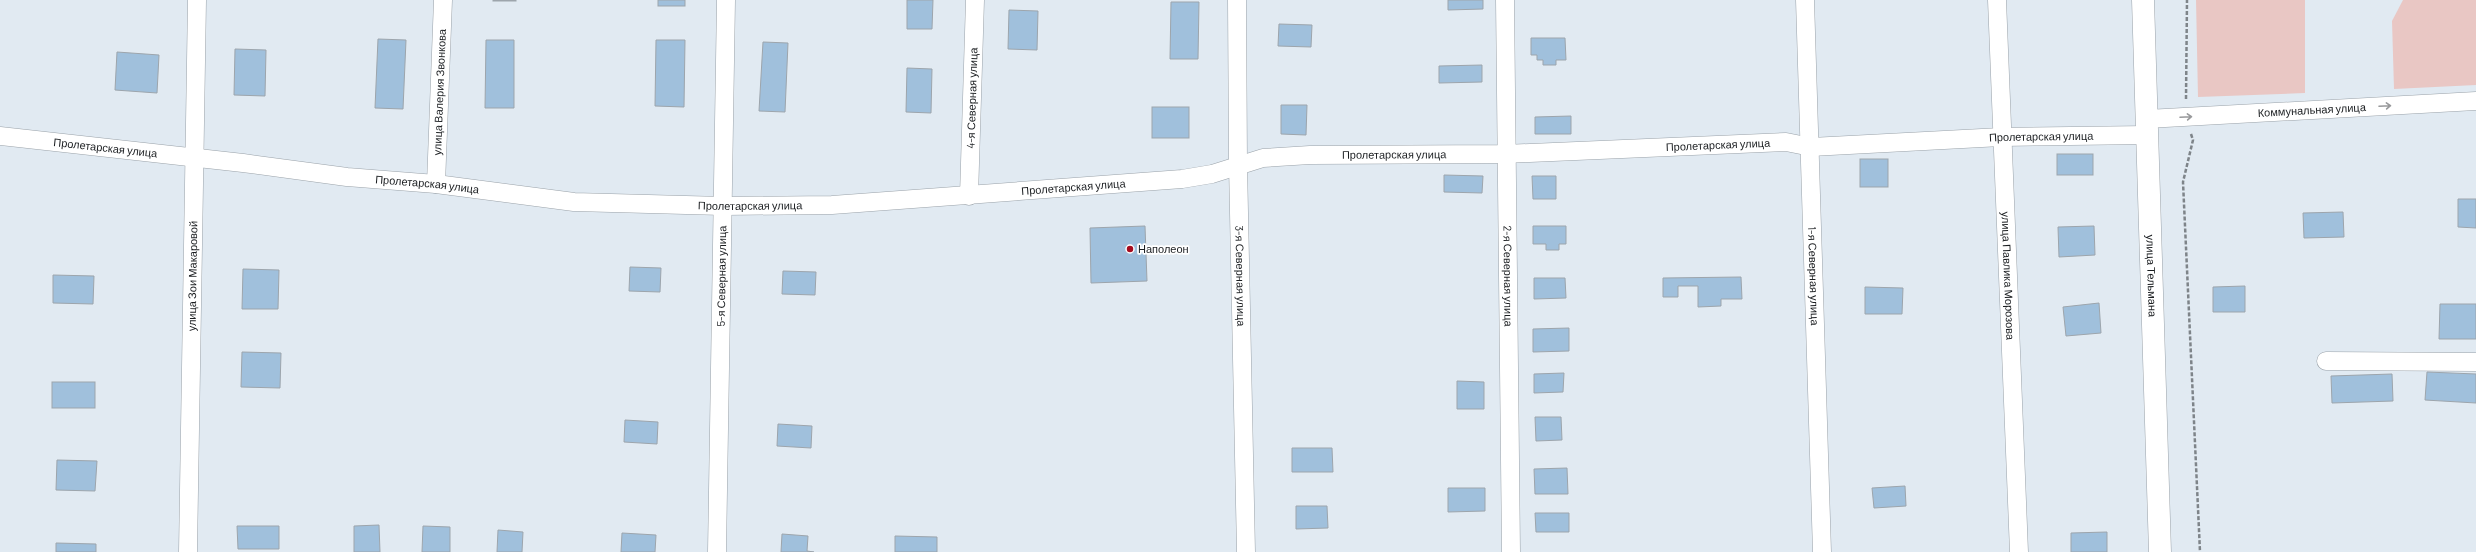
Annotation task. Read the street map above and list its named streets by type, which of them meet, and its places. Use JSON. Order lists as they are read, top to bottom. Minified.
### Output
{"streets":{"street":["улица Валерия Звонкова","4-я Северная улица","Коммунальная улица","Пролетарская улица","улица Зои Макаровой","5-я Северная улица","3-я Северная улица","2-я Северная улица","1-я Северная улица","улица Павлика Морозова","улица Тельмана"]},"crossings":[["улица Валерия Звонкова","Пролетарская улица"],["4-я Северная улица","Пролетарская улица"],["Коммунальная улица","Пролетарская улица"],["Коммунальная улица","улица Тельмана"],["Пролетарская улица","улица Зои Макаровой"],["Пролетарская улица","5-я Северная улица"],["Пролетарская улица","3-я Северная улица"],["Пролетарская улица","2-я Северная улица"],["Пролетарская улица","1-я Северная улица"],["Пролетарская улица","улица Павлика Морозова"],["Пролетарская улица","улица Тельмана"]],"one_way":["Коммунальная улица"],"places":["Наполеон"]}
